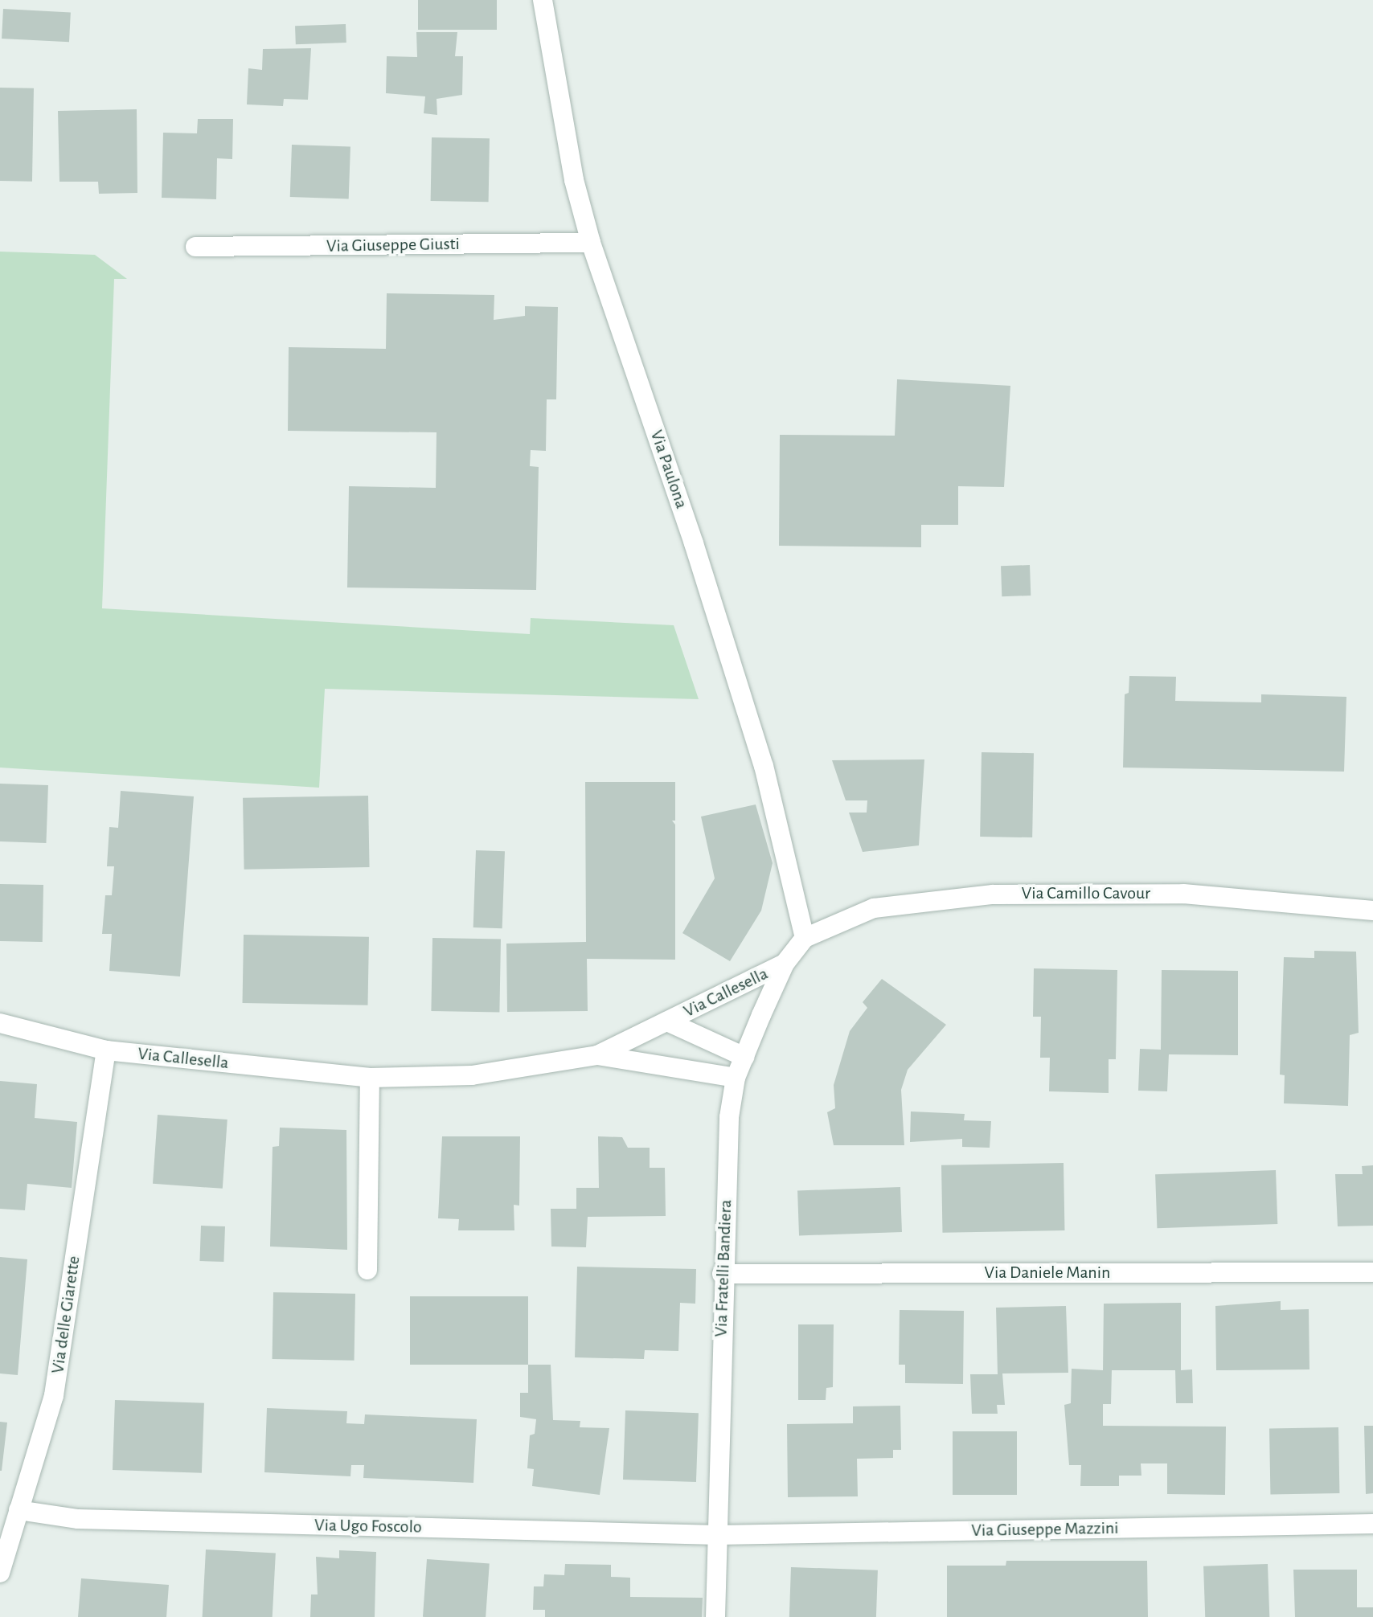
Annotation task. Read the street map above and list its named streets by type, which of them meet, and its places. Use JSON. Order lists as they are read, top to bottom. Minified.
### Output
{"streets":{"street":["Via Giuseppe Giusti","Via Paulona","Via Camillo Cavour","Via Callesella","Via Fratelli Bandiera","Via Daniele Manin","Via delle Giarette","Via Ugo Foscolo","Via Giuseppe Mazzini"]},"crossings":[["Via Giuseppe Giusti","Via Paulona"],["Via Paulona","Via Camillo Cavour"],["Via Paulona","Via Fratelli Bandiera"],["Via Camillo Cavour","Via Fratelli Bandiera"],["Via Callesella","Via Fratelli Bandiera"],["Via Callesella","Via delle Giarette"],["Via Fratelli Bandiera","Via Daniele Manin"],["Via Fratelli Bandiera","Via Ugo Foscolo"],["Via Fratelli Bandiera","Via Giuseppe Mazzini"],["Via delle Giarette","Via Ugo Foscolo"],["Via Ugo Foscolo","Via Giuseppe Mazzini"]]}
